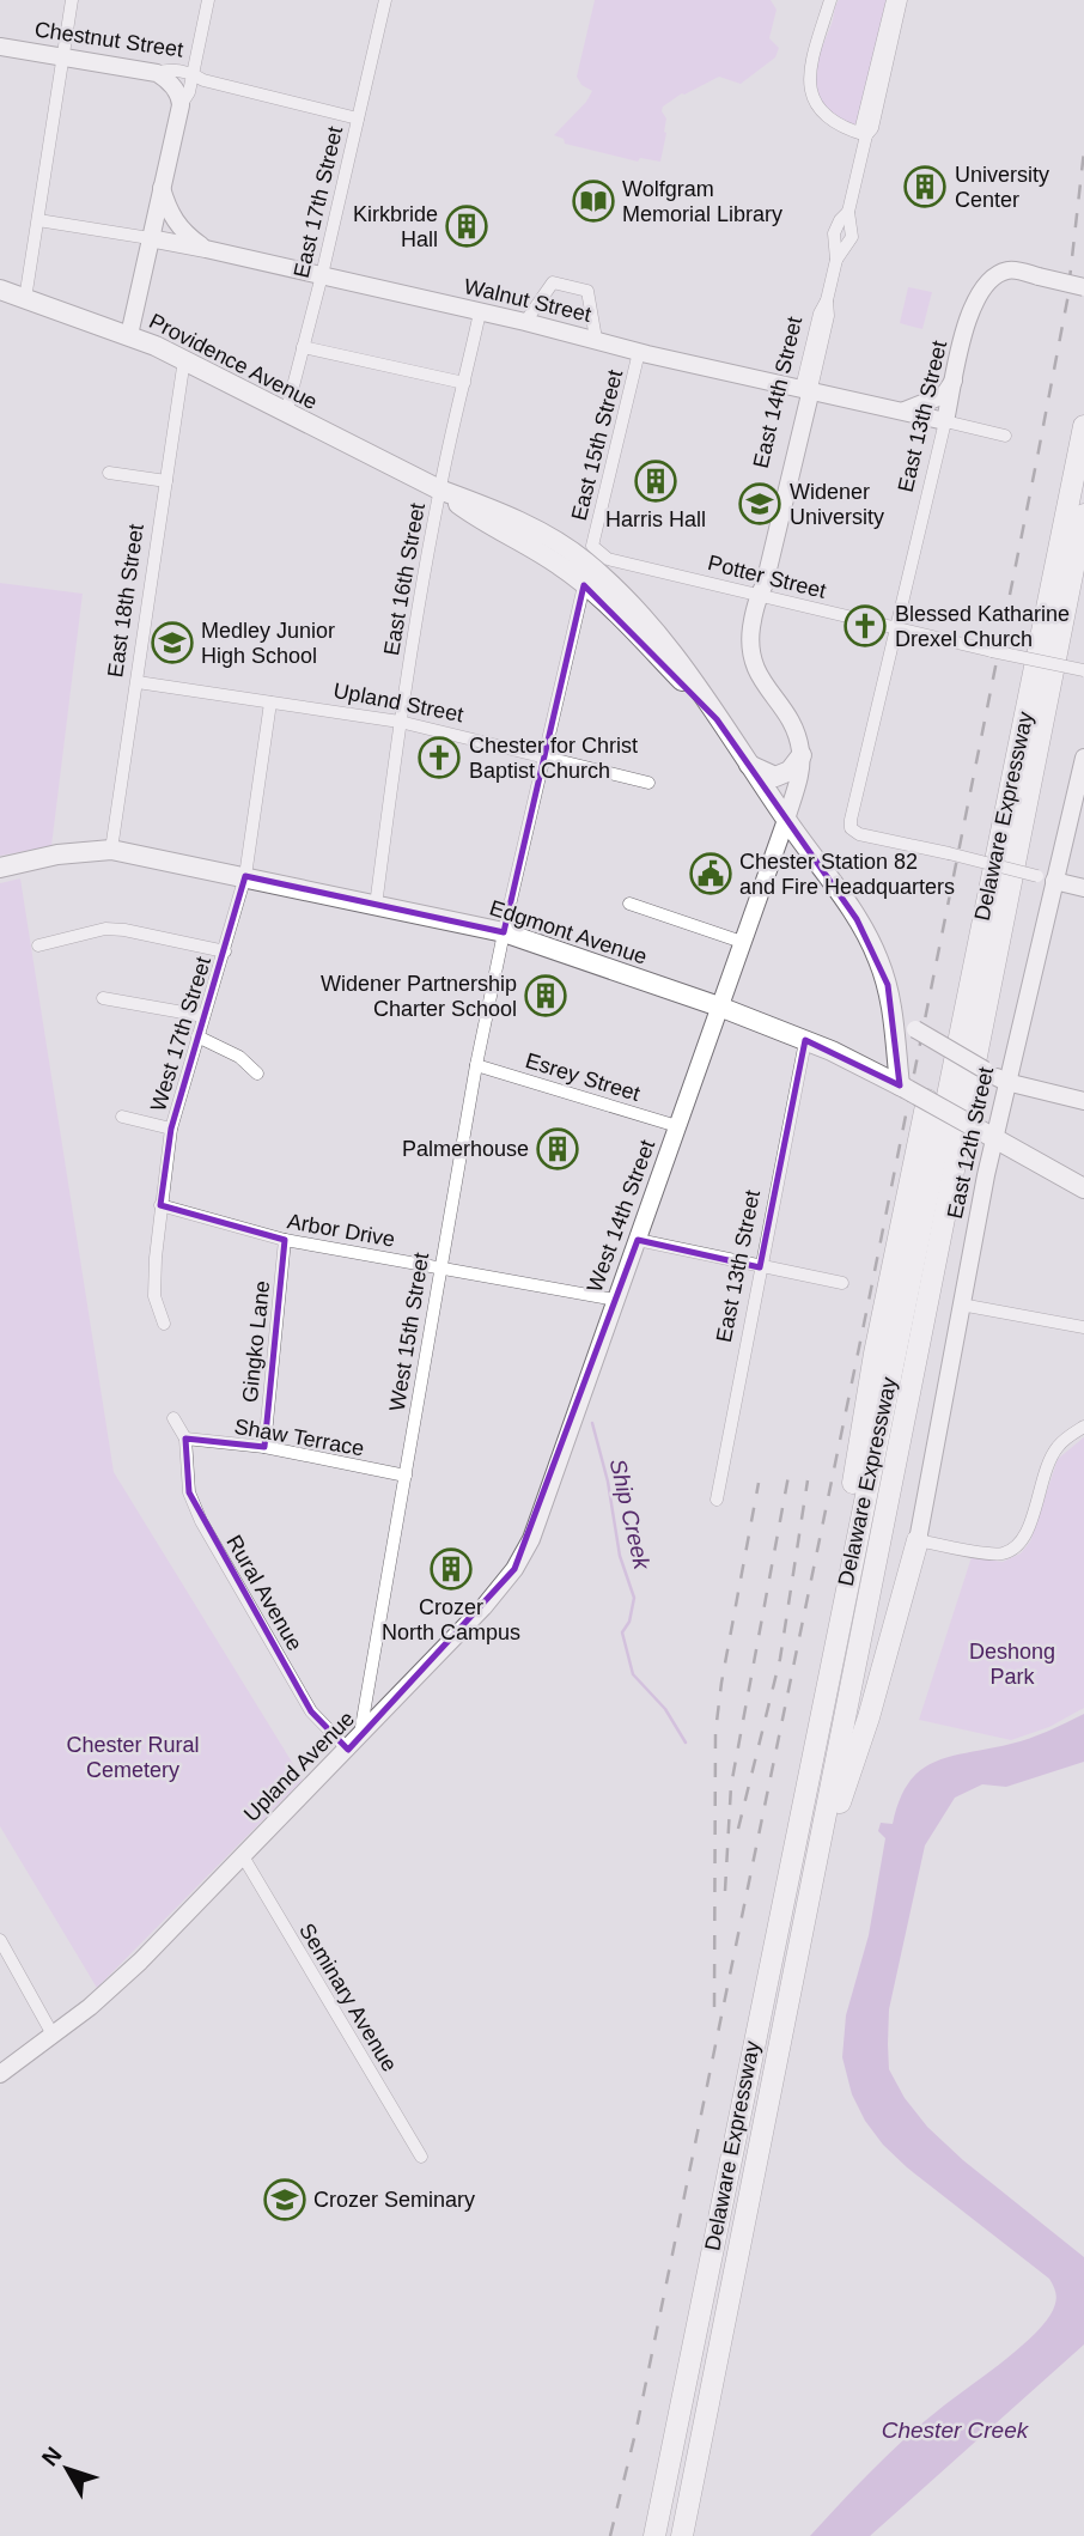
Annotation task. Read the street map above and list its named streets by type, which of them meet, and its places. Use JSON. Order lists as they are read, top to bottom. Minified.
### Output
{"streets":{"highway":["Delaware Expressway"],"main road":["Providence Avenue","Edgmont Avenue"],"street":["Chestnut Street","East 17th Street","Walnut Street","East 14th Street","East 13th Street","East 15th Street","Potter Street","East 16th Street","East 18th Street","Upland Street","West 17th Street","Esrey Street","East 12th Street","West 14th Street","Arbor Drive","West 15th Street","Gingko Lane","Shaw Terrace","Rural Avenue","Upland Avenue","Seminary Avenue"]},"crossings":[["Chestnut Street","East 17th Street"],["East 17th Street","Walnut Street"],["East 17th Street","Providence Avenue"],["Walnut Street","East 14th Street"],["Walnut Street","East 13th Street"],["Walnut Street","East 15th Street"],["Walnut Street","East 16th Street"],["Providence Avenue","East 15th Street"],["Providence Avenue","Potter Street"],["Providence Avenue","East 16th Street"],["Providence Avenue","East 18th Street"],["Providence Avenue","Edgmont Avenue"],["East 14th Street","Potter Street"],["East 13th Street","Potter Street"],["East 13th Street","Edgmont Avenue"],["East 13th Street","East 12th Street"],["East 15th Street","Potter Street"],["East 15th Street","Upland Street"],["East 15th Street","Edgmont Avenue"],["East 15th Street","West 15th Street"],["East 16th Street","Upland Street"],["East 16th Street","Edgmont Avenue"],["East 18th Street","Upland Street"],["East 18th Street","Edgmont Avenue"],["Edgmont Avenue","West 17th Street"],["Edgmont Avenue","East 12th Street"],["Edgmont Avenue","West 14th Street"],["Edgmont Avenue","West 15th Street"],["West 17th Street","Arbor Drive"],["Esrey Street","West 14th Street"],["Esrey Street","West 15th Street"],["West 14th Street","Arbor Drive"],["West 14th Street","Upland Avenue"],["Arbor Drive","West 15th Street"],["Arbor Drive","Gingko Lane"],["West 15th Street","Shaw Terrace"],["West 15th Street","Rural Avenue"],["West 15th Street","Upland Avenue"],["Gingko Lane","Shaw Terrace"],["Shaw Terrace","Rural Avenue"],["Rural Avenue","Upland Avenue"],["Upland Avenue","Seminary Avenue"]],"water":["Ship Creek","Chester Creek"],"parks":["Deshong Park","Chester Rural Cemetery"],"places":{"building":["University Center","Kirkbride Hall","Harris Hall","Widener Partnership Charter School","Palmerhouse","Crozer North Campus"],"library":["Wolfgram Memorial Library"],"school or university":["Widener University","Medley Junior High School","Crozer Seminary"],"church":["Blessed Katharine Drexel Church","Chester for Christ Baptist Church"],"public building":["Chester Station 82 and Fire Headquarters"]},"north":"top left"}
